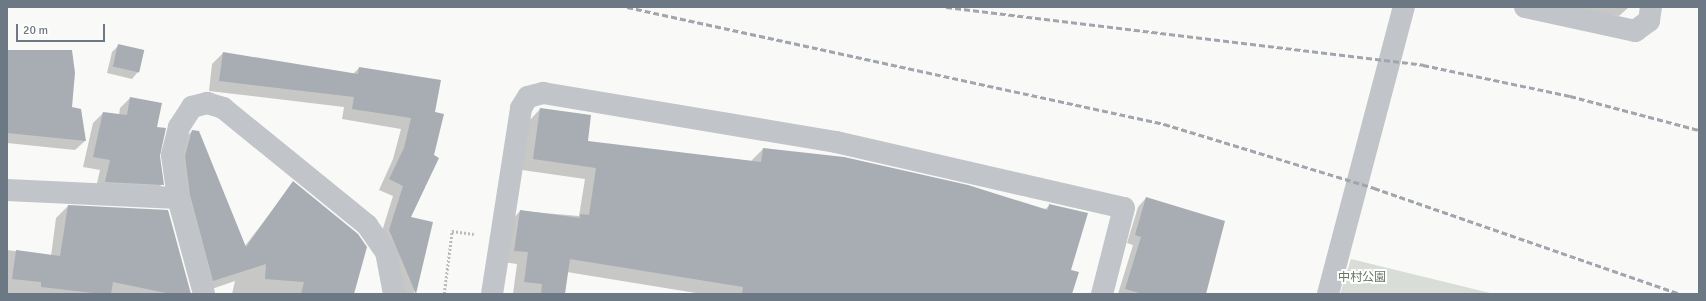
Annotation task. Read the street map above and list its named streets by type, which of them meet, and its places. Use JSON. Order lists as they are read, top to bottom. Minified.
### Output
{"parks":["中村公園"],"scale_bar":"20 m"}
